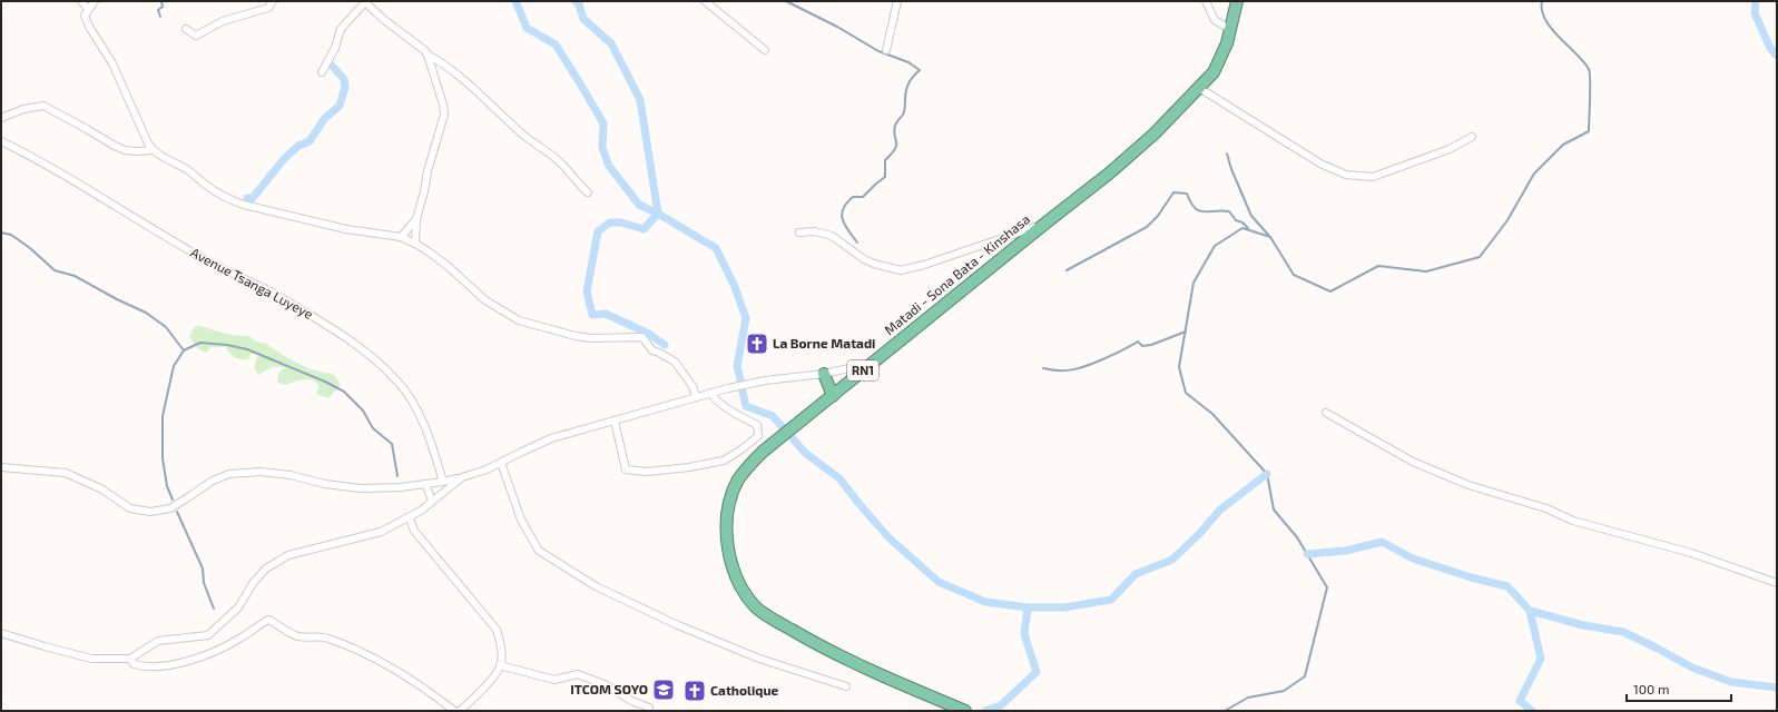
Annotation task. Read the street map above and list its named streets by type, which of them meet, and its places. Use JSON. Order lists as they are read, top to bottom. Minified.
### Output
{"streets":{"highway":["Matadi - Sona Bata - Kinshasa","RN1"],"street":["Avenue Tsanga Luyeye"]},"places":{"church":["La Borne Matadi","Catholique"],"school or university":["ITCOM SOYO"]},"scale_bar":"100 m"}
